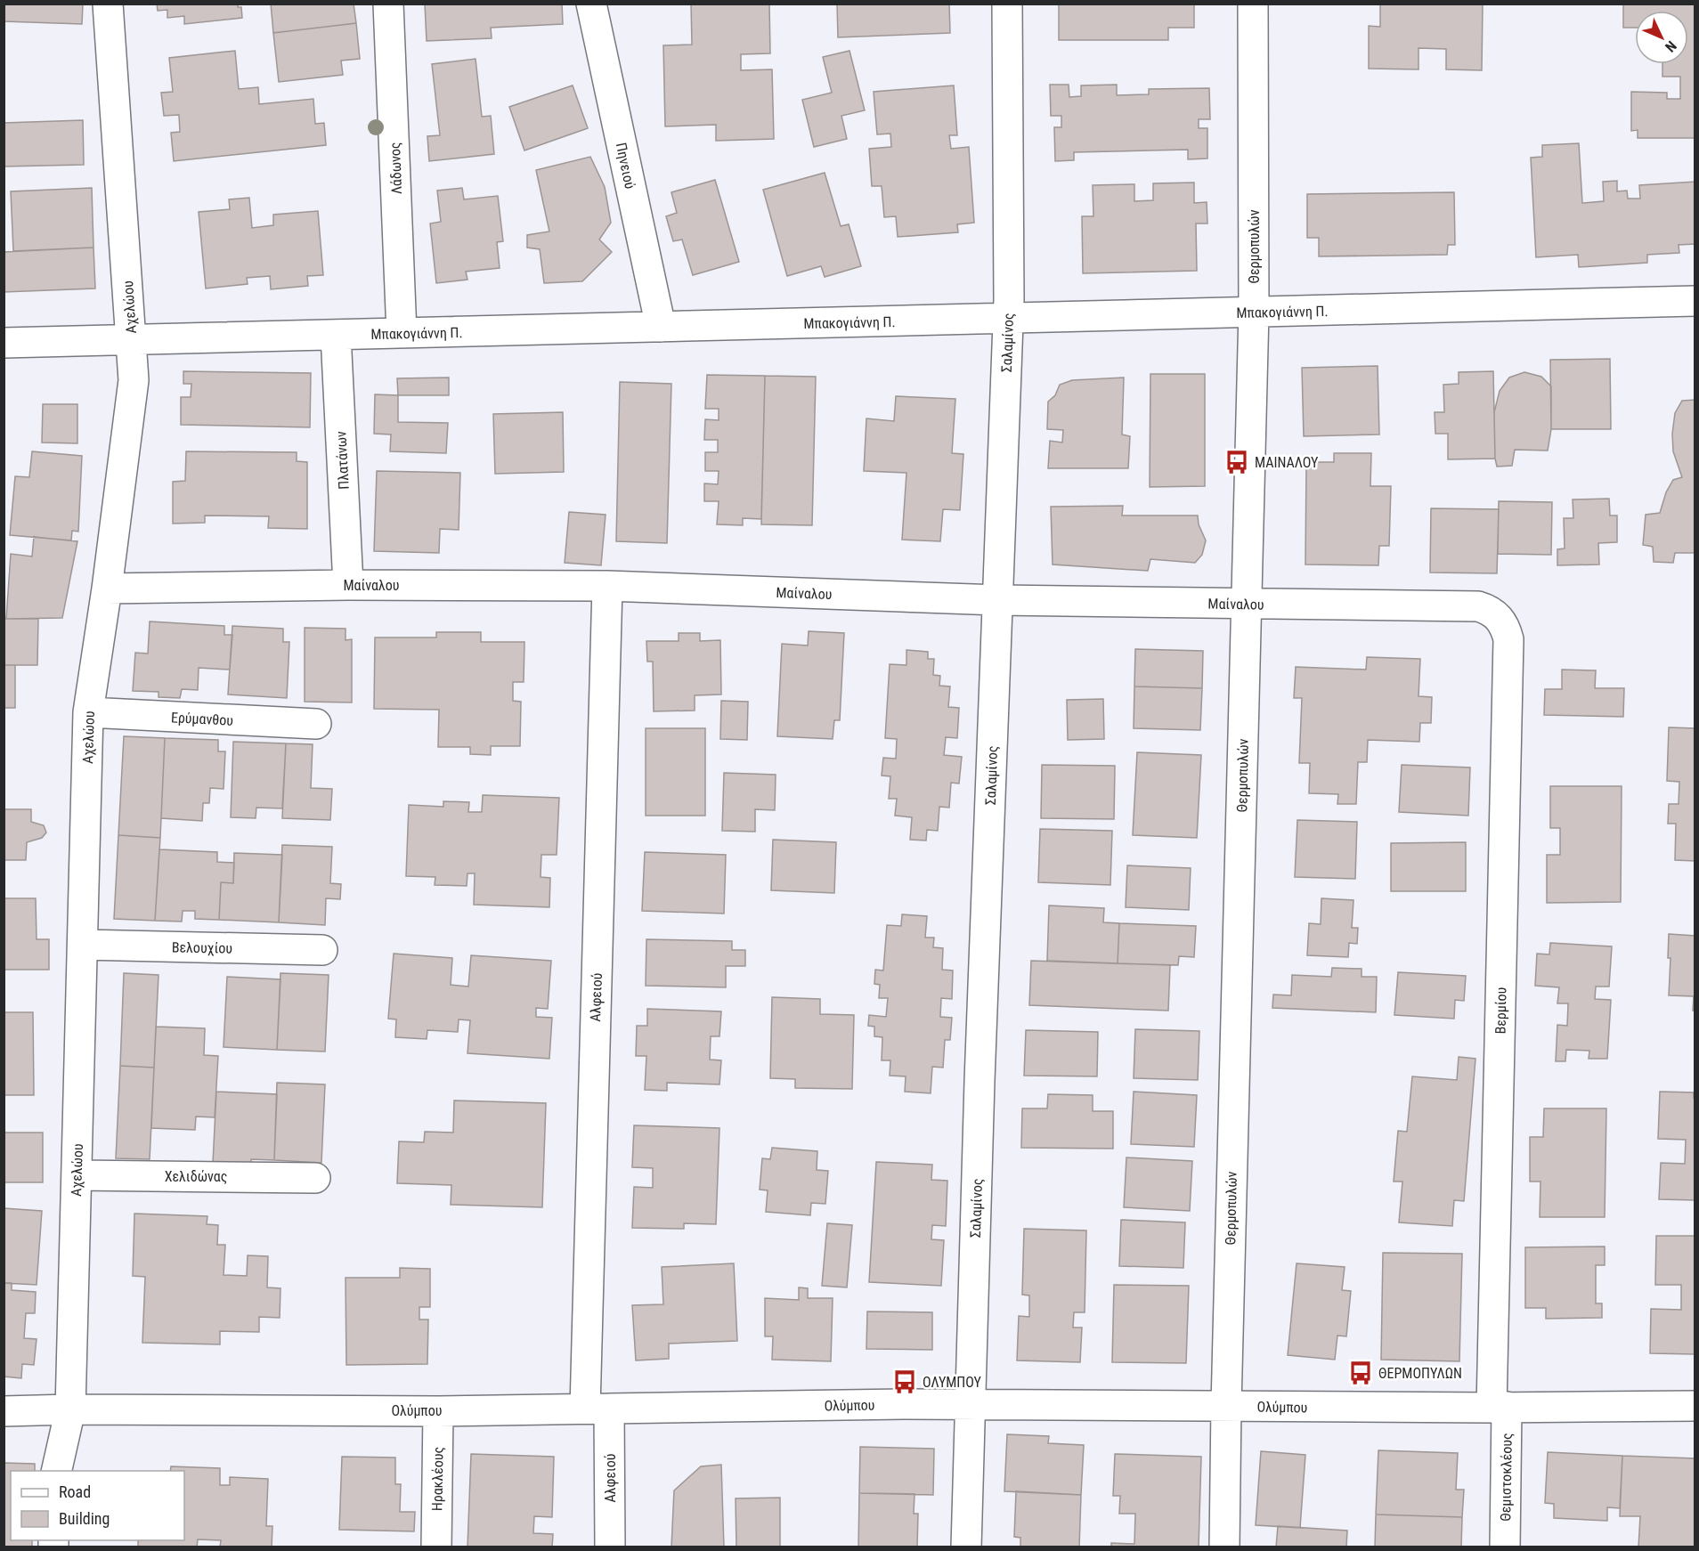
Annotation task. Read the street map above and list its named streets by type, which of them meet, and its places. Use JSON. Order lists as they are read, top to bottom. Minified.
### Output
{"streets":{"street":["Πηνειού","Λάδωνος","Θερμοπυλών","Αχελώου","Μπακογιάννη Π.","Σαλαμίνος","Πλατάνων","Μαίναλου","Ερύμανθου","Βελουχίου","Αλφειού","Βερμίου","Χελιδώνας","Ολύμπου","Θεμιστοκλέους","Ηρακλέους"]},"crossings":[["Πηνειού","Μπακογιάννη Π."],["Λάδωνος","Μπακογιάννη Π."],["Θερμοπυλών","Μπακογιάννη Π."],["Θερμοπυλών","Μαίναλου"],["Θερμοπυλών","Ολύμπου"],["Αχελώου","Μπακογιάννη Π."],["Αχελώου","Μαίναλου"],["Αχελώου","Ερύμανθου"],["Αχελώου","Βελουχίου"],["Αχελώου","Χελιδώνας"],["Αχελώου","Ολύμπου"],["Μπακογιάννη Π.","Σαλαμίνος"],["Μπακογιάννη Π.","Πλατάνων"],["Σαλαμίνος","Μαίναλου"],["Σαλαμίνος","Ολύμπου"],["Πλατάνων","Μαίναλου"],["Μαίναλου","Αλφειού"],["Μαίναλου","Βερμίου"],["Αλφειού","Ολύμπου"],["Βερμίου","Ολύμπου"],["Βερμίου","Θεμιστοκλέους"],["Ολύμπου","Θεμιστοκλέους"],["Ολύμπου","Ηρακλέους"]],"places":{"bus stop":["ΜΑΙΝΑΛΟΥ","ΘΕΡΜΟΠΥΛΩΝ","ΟΛΥΜΠΟΥ"]},"legend":["Road","Building"],"north":"bottom right"}
